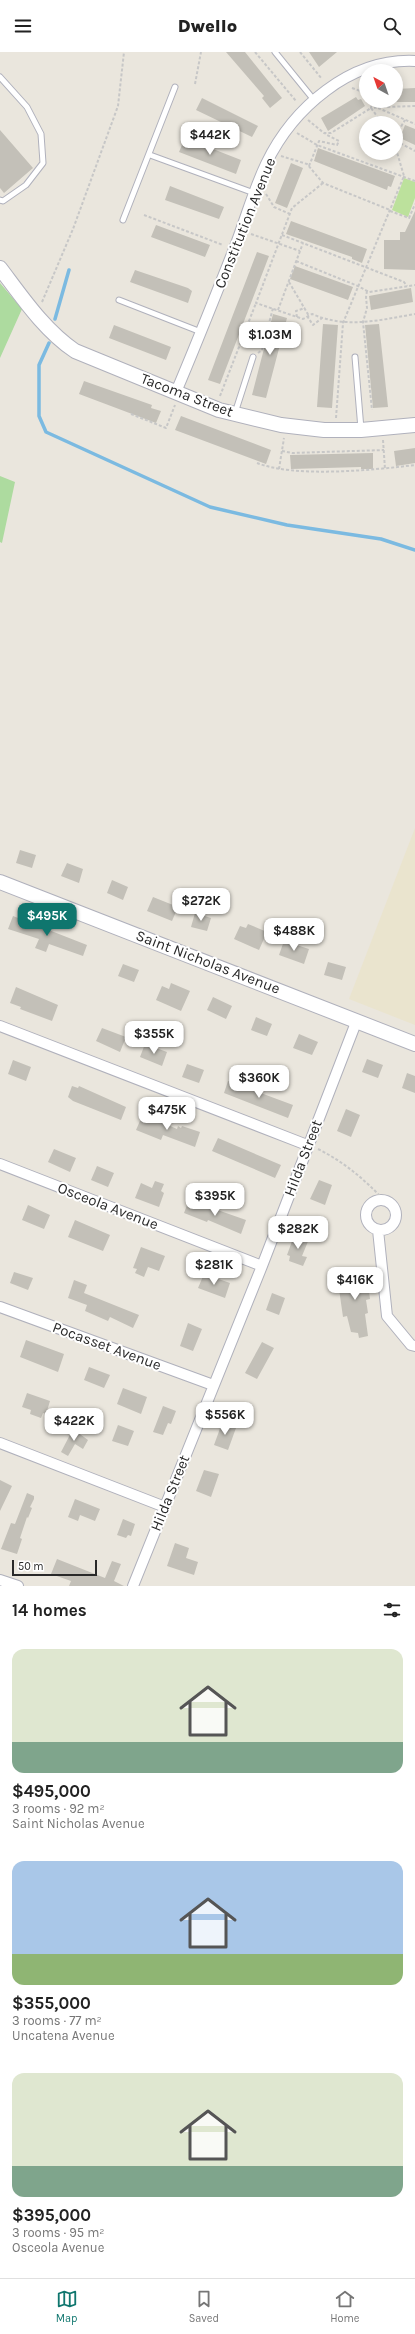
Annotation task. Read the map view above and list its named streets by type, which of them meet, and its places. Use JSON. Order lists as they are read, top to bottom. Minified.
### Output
{"streets":{"street":["Constitution Avenue","Tacoma Street","Saint Nicholas Avenue","Hilda Street","Osceola Avenue","Pocasset Avenue"]},"crossings":[["Constitution Avenue","Tacoma Street"],["Saint Nicholas Avenue","Hilda Street"],["Hilda Street","Osceola Avenue"],["Hilda Street","Pocasset Avenue"]],"scale_bar":"50 m","north":"top left","page":{"header":"Dwello","price":["$442K","$1.03M","$272K","$495K","$488K","$355K","$360K","$475K","$395K","$282K","$281K","$416K","$556K","$422K"],"scale":"50 m","heading":"14 homes","list":[{"name":"$495,000","note":"3 rooms · 92 m² · Saint Nicholas Avenue"},{"name":"$355,000","note":"3 rooms · 77 m² · Uncatena Avenue"},{"name":"$395,000","note":"3 rooms · 95 m² · Osceola Avenue"}],"tabs":["Map","Saved","Home"]}}
